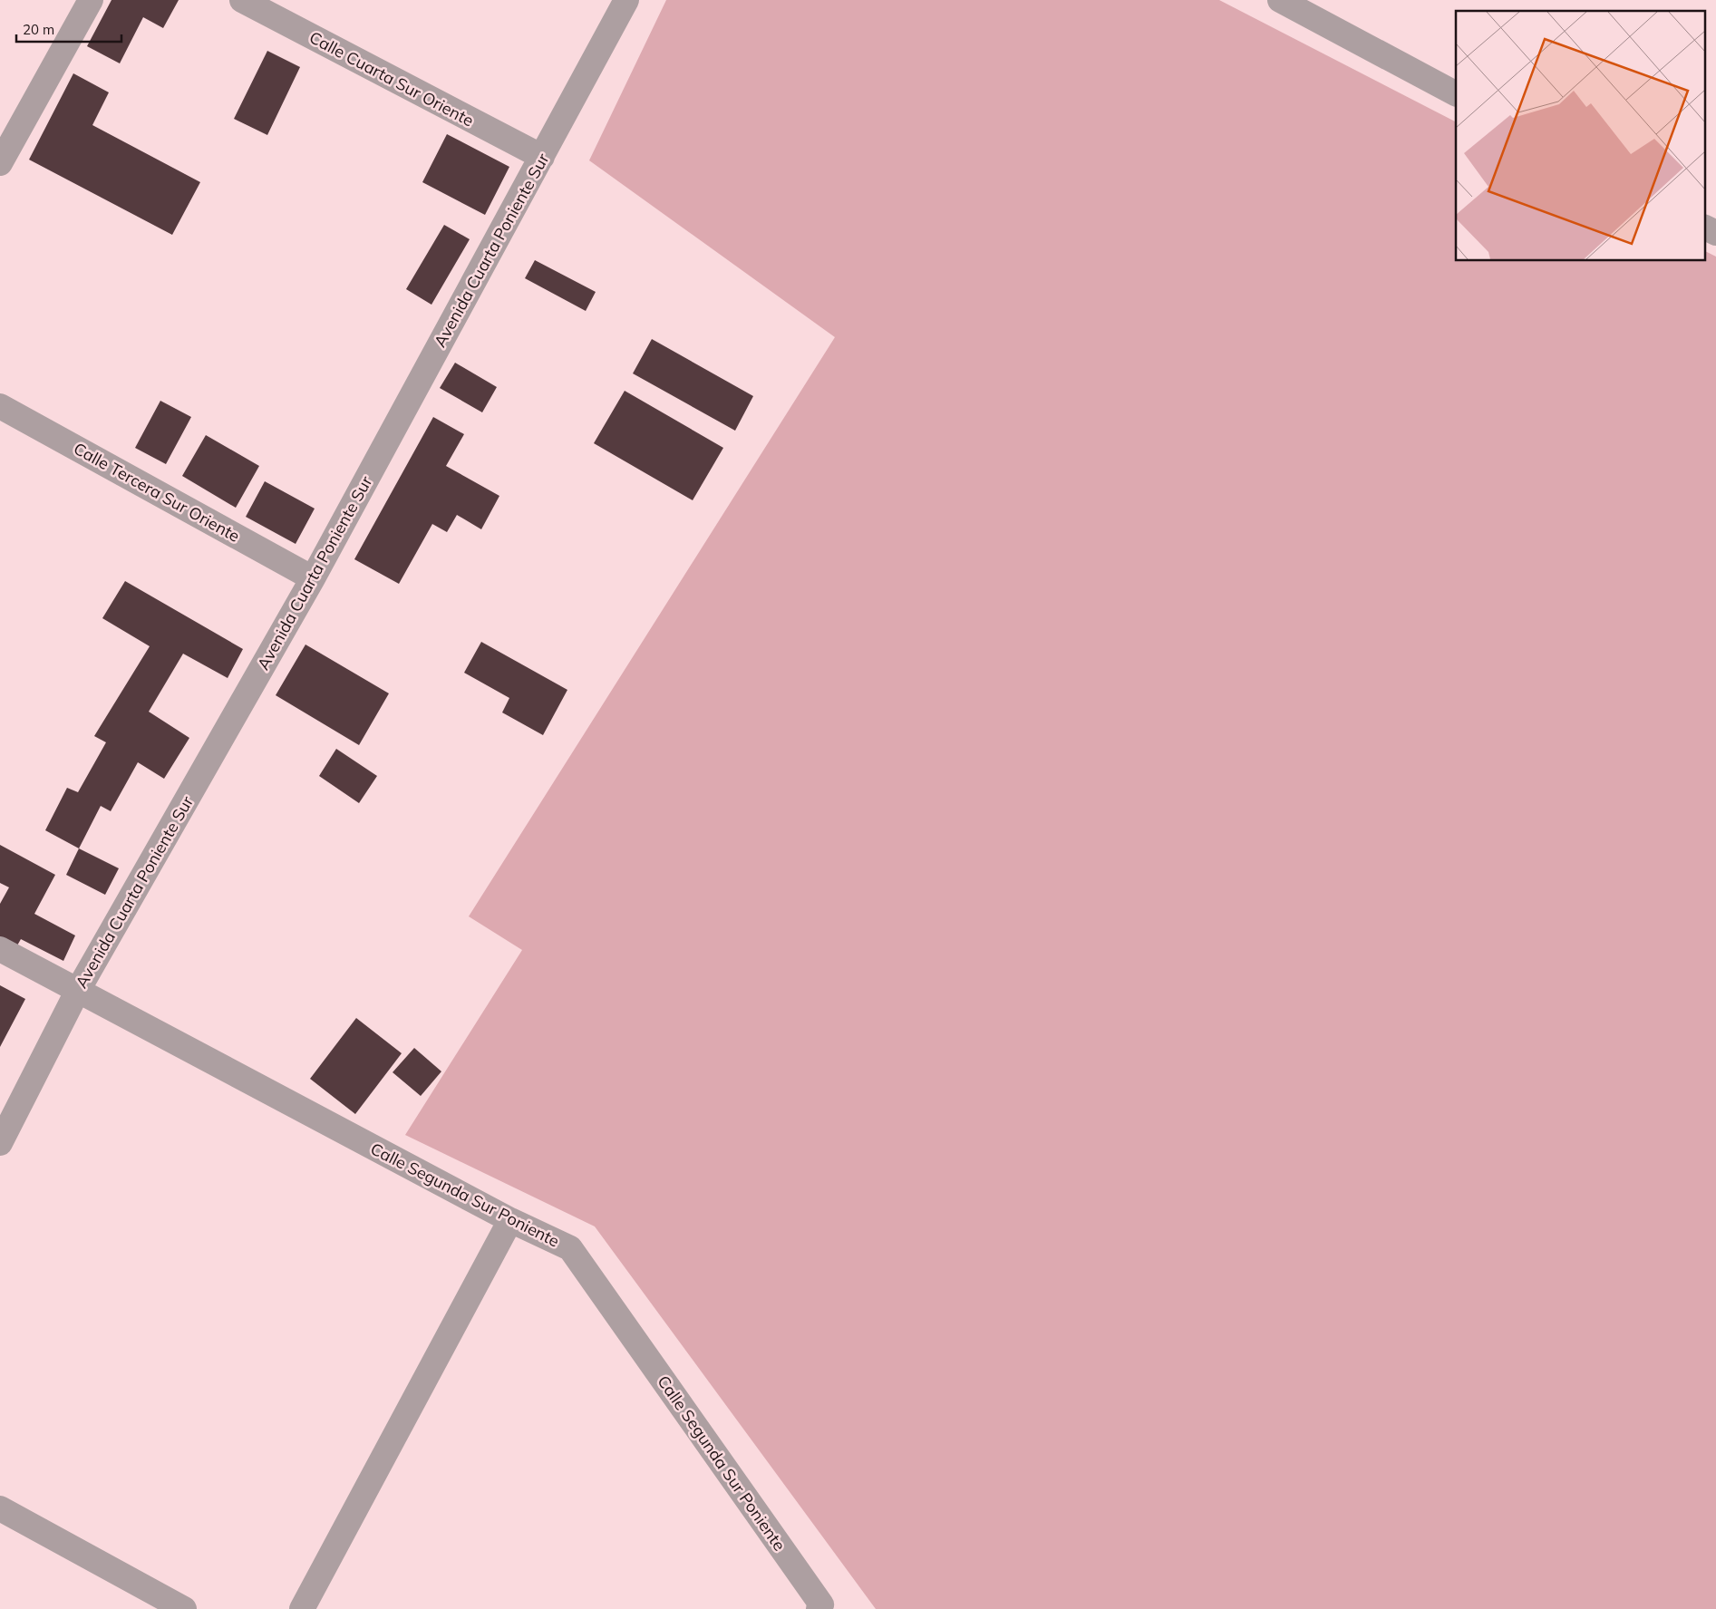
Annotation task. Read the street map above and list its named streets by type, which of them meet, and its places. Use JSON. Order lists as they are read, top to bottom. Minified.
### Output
{"streets":{"street":["Calle Cuarta Sur Oriente","Avenida Cuarta Poniente Sur","Calle Tercera Sur Oriente","Calle Segunda Sur Poniente"]},"crossings":[["Calle Cuarta Sur Oriente","Avenida Cuarta Poniente Sur"],["Avenida Cuarta Poniente Sur","Calle Tercera Sur Oriente"],["Avenida Cuarta Poniente Sur","Calle Segunda Sur Poniente"]],"scale_bar":"20 m"}
